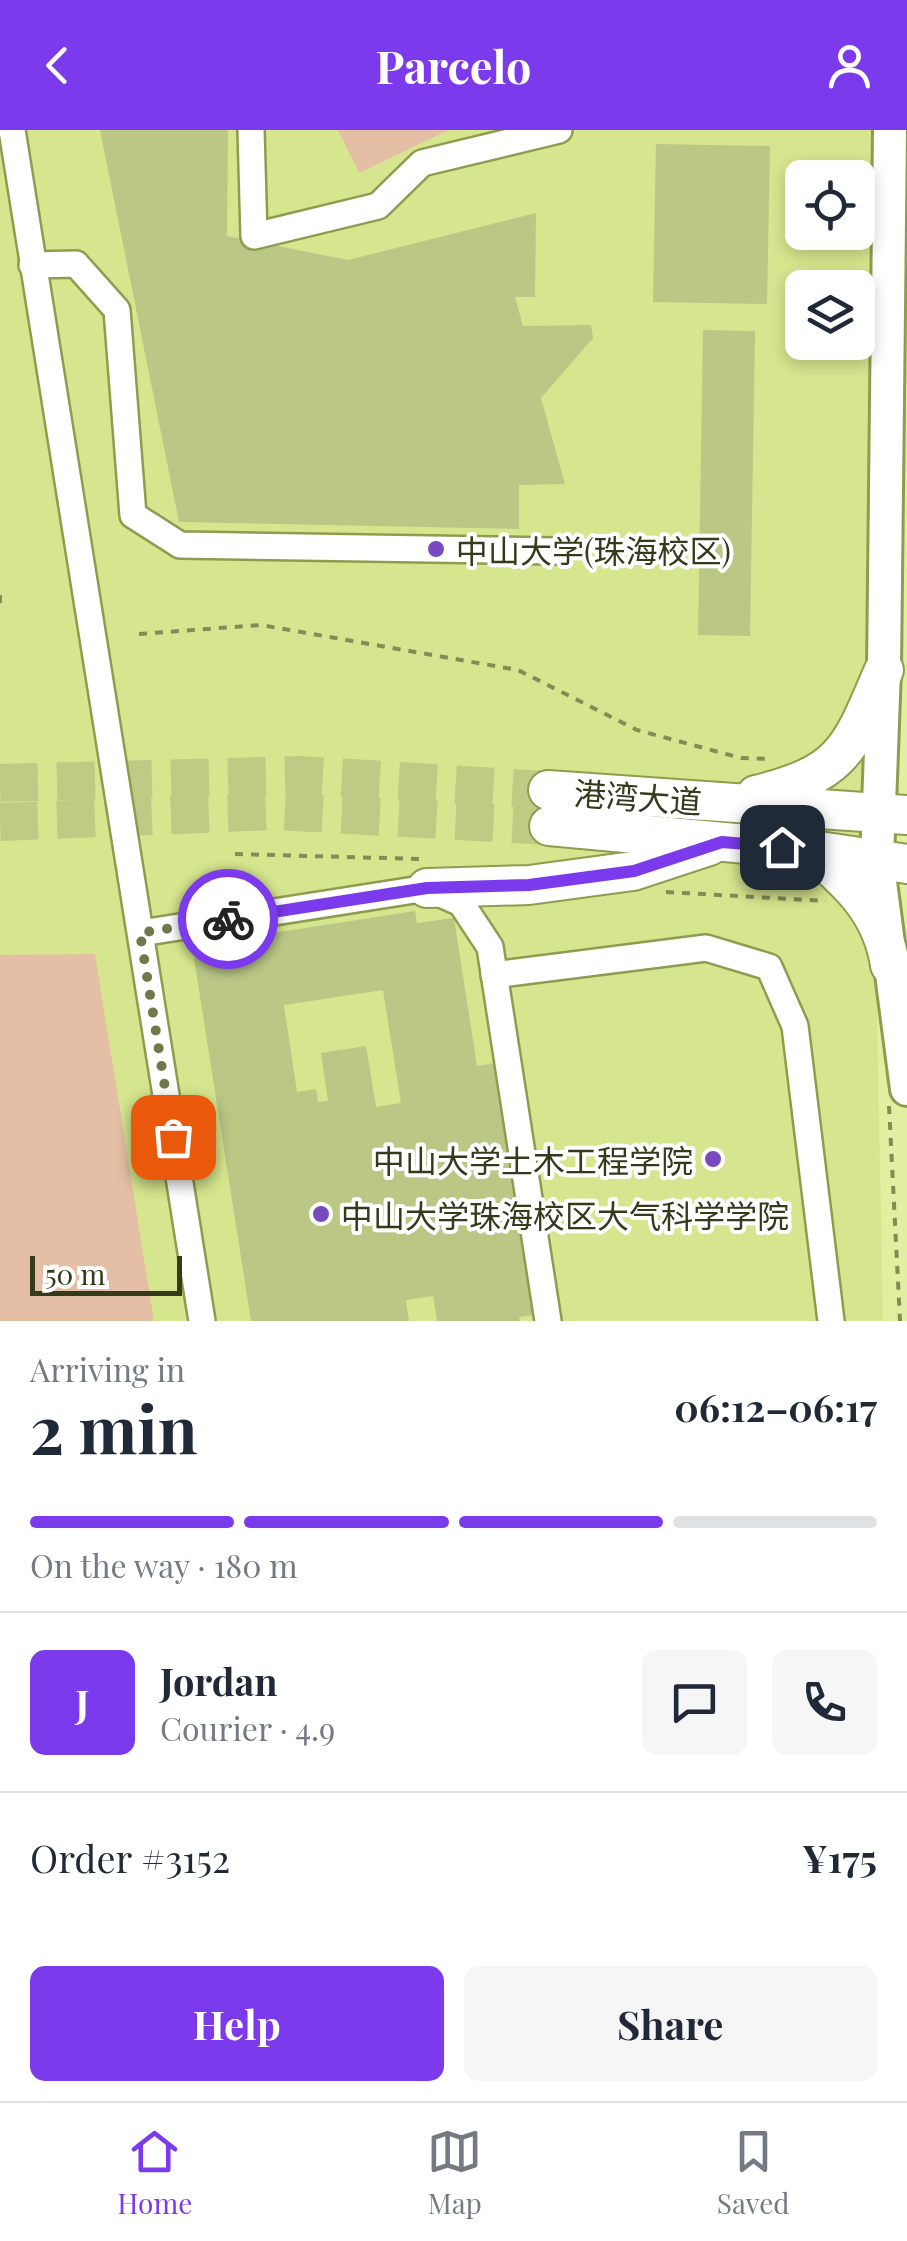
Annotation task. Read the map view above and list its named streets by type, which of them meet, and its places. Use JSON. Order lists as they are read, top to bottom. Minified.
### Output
{"streets":{"highway":["港湾大道"]},"places":["中山大学(珠海校区)","中山大学土木工程学院","中山大学珠海校区大气科学学院"],"scale_bar":"50 m","page":{"header":"Parcelo","scale":"50 m","heading":["2 min","Arriving in","06:12–06:17"],"panel":["Jordan","Courier · 4.9","Order #3152","¥175"],"bar":"On the way · 180 m","round":"J","buttons":["Help","Share"],"tabs":["Home","Map","Saved"]}}
